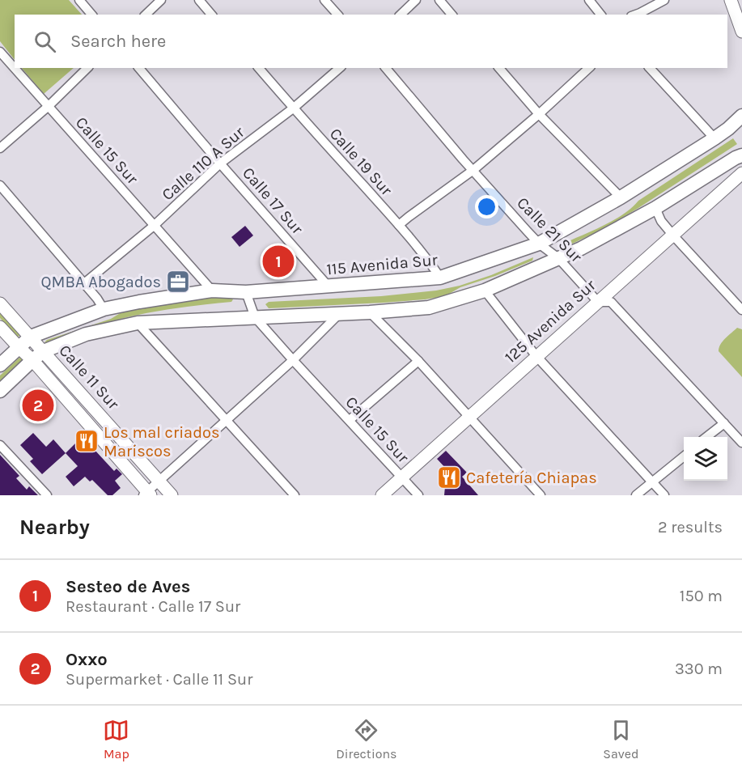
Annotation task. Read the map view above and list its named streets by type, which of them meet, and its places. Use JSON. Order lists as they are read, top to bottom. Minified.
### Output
{"streets":{"main road":["115 Avenida Sur"],"street":["Calle 15 Sur","Calle 19 Sur","Calle 110 A Sur","Calle 17 Sur","Calle 21 Sur","125 Avenida Sur","Calle 11 Sur"]},"crossings":[["Calle 15 Sur","Calle 110 A Sur"],["Calle 15 Sur","115 Avenida Sur"],["Calle 15 Sur","125 Avenida Sur"],["Calle 19 Sur","Calle 110 A Sur"],["Calle 19 Sur","115 Avenida Sur"],["Calle 110 A Sur","Calle 17 Sur"],["Calle 17 Sur","115 Avenida Sur"],["Calle 21 Sur","115 Avenida Sur"],["Calle 21 Sur","125 Avenida Sur"],["115 Avenida Sur","Calle 11 Sur"]],"places":{"office":["QMBA Abogados"],"restaurant":["Los mal criados Mariscos","Cafetería Chiapas"]},"page":{"search":"Search here","pins":["1","2"],"heading":["Nearby","2 results"],"list":[{"mark":"1","name":"Sesteo de Aves","note":"Restaurant · Calle 17 Sur","value":"150 m"},{"mark":"2","name":"Oxxo","note":"Supermarket · Calle 11 Sur","value":"330 m"}],"nav":["Map","Directions","Saved"]}}
